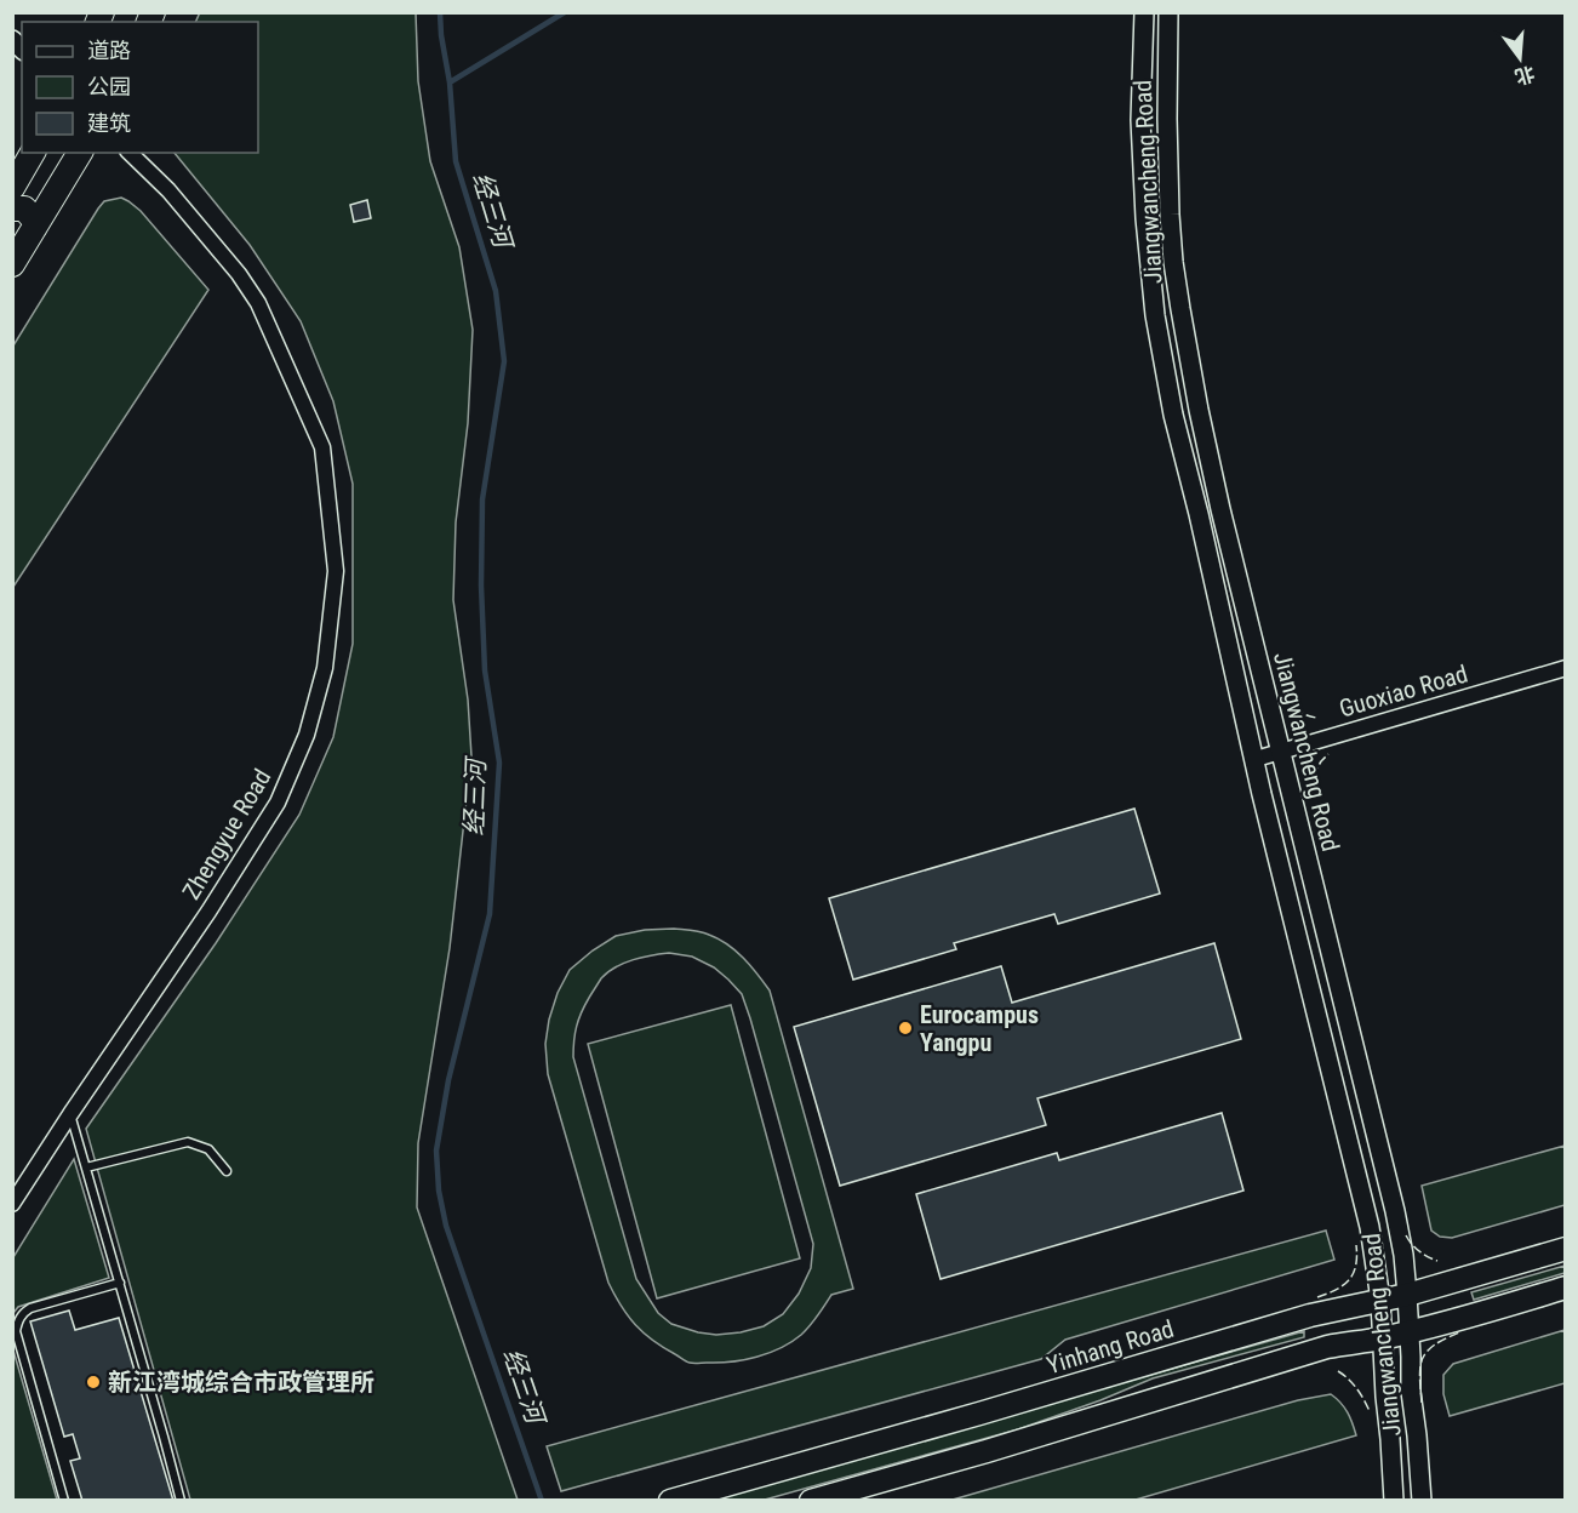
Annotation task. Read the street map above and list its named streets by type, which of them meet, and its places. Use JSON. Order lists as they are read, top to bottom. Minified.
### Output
{"streets":{"main road":["Yinhang Road"],"street":["Jiangwancheng Road","Guoxiao Road","Zhengyue Road"]},"crossings":[["Jiangwancheng Road","Guoxiao Road"],["Jiangwancheng Road","Yinhang Road"]],"water":["经三河"],"places":["Eurocampus Yangpu","新江湾城综合市政管理所"],"legend":["道路","公园","建筑"],"north":"bottom"}
